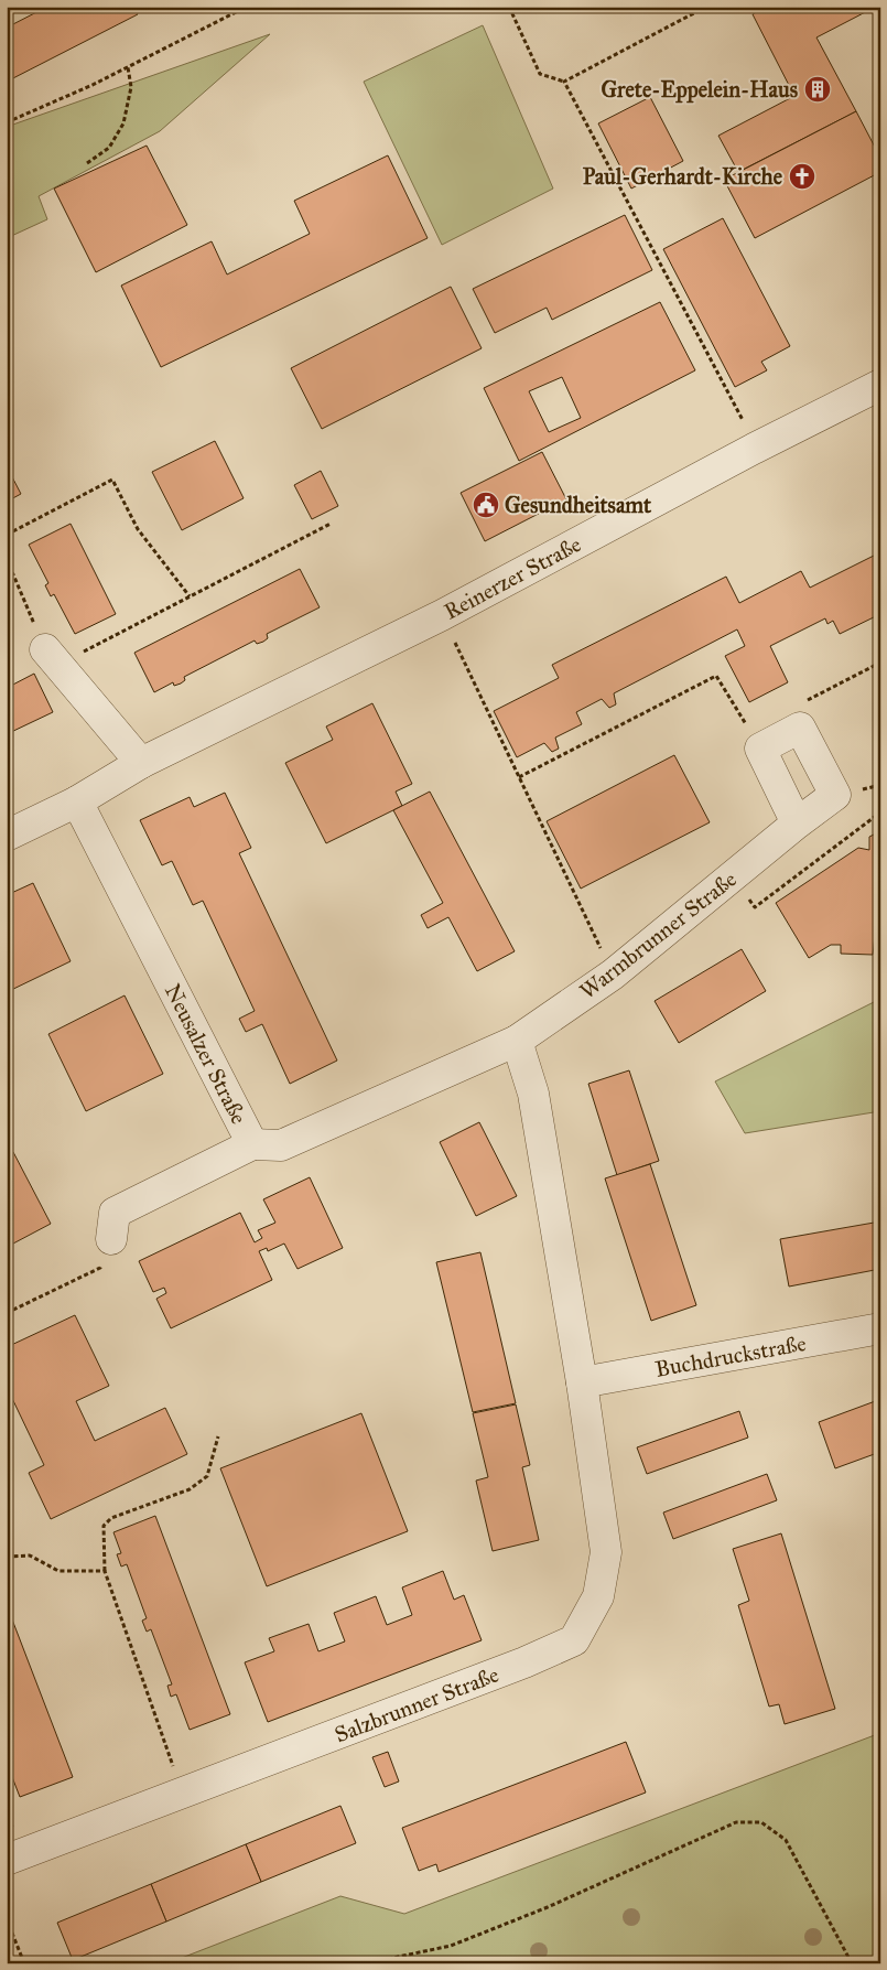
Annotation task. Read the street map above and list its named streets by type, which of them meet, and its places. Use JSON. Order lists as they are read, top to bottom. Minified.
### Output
{"streets":{"street":["Reinerzer Straße","Warmbrunner Straße","Neusalzer Straße","Buchdruckstraße","Salzbrunner Straße"]},"crossings":[["Reinerzer Straße","Neusalzer Straße"],["Warmbrunner Straße","Neusalzer Straße"],["Buchdruckstraße","Salzbrunner Straße"]],"places":{"building":["Grete-Eppelein-Haus"],"church":["Paul-Gerhardt-Kirche"],"public building":["Gesundheitsamt"]}}
